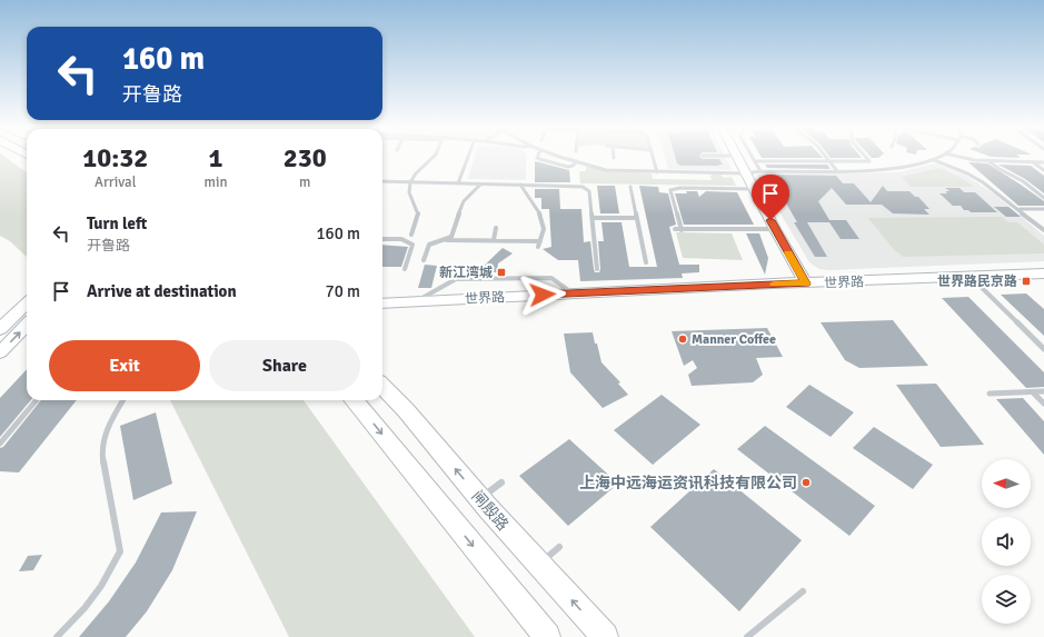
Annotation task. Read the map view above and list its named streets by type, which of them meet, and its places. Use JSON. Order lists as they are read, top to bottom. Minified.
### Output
{"streets":{"main road":["闸殷路"],"street":["世界路"]},"places":{"transit":["新江湾城","世界路民京路"],"other":["Manner Coffee","上海中远海运资讯科技有限公司"]},"north":"left","page":{"turn":["160 m","开鲁路"],"eta":["10:32","Arrival","1","min","230","m"],"list":[{"name":"Turn left","note":"开鲁路","value":"160 m"},{"name":"Arrive at destination","value":"70 m"}],"buttons":["Exit","Share"]}}
